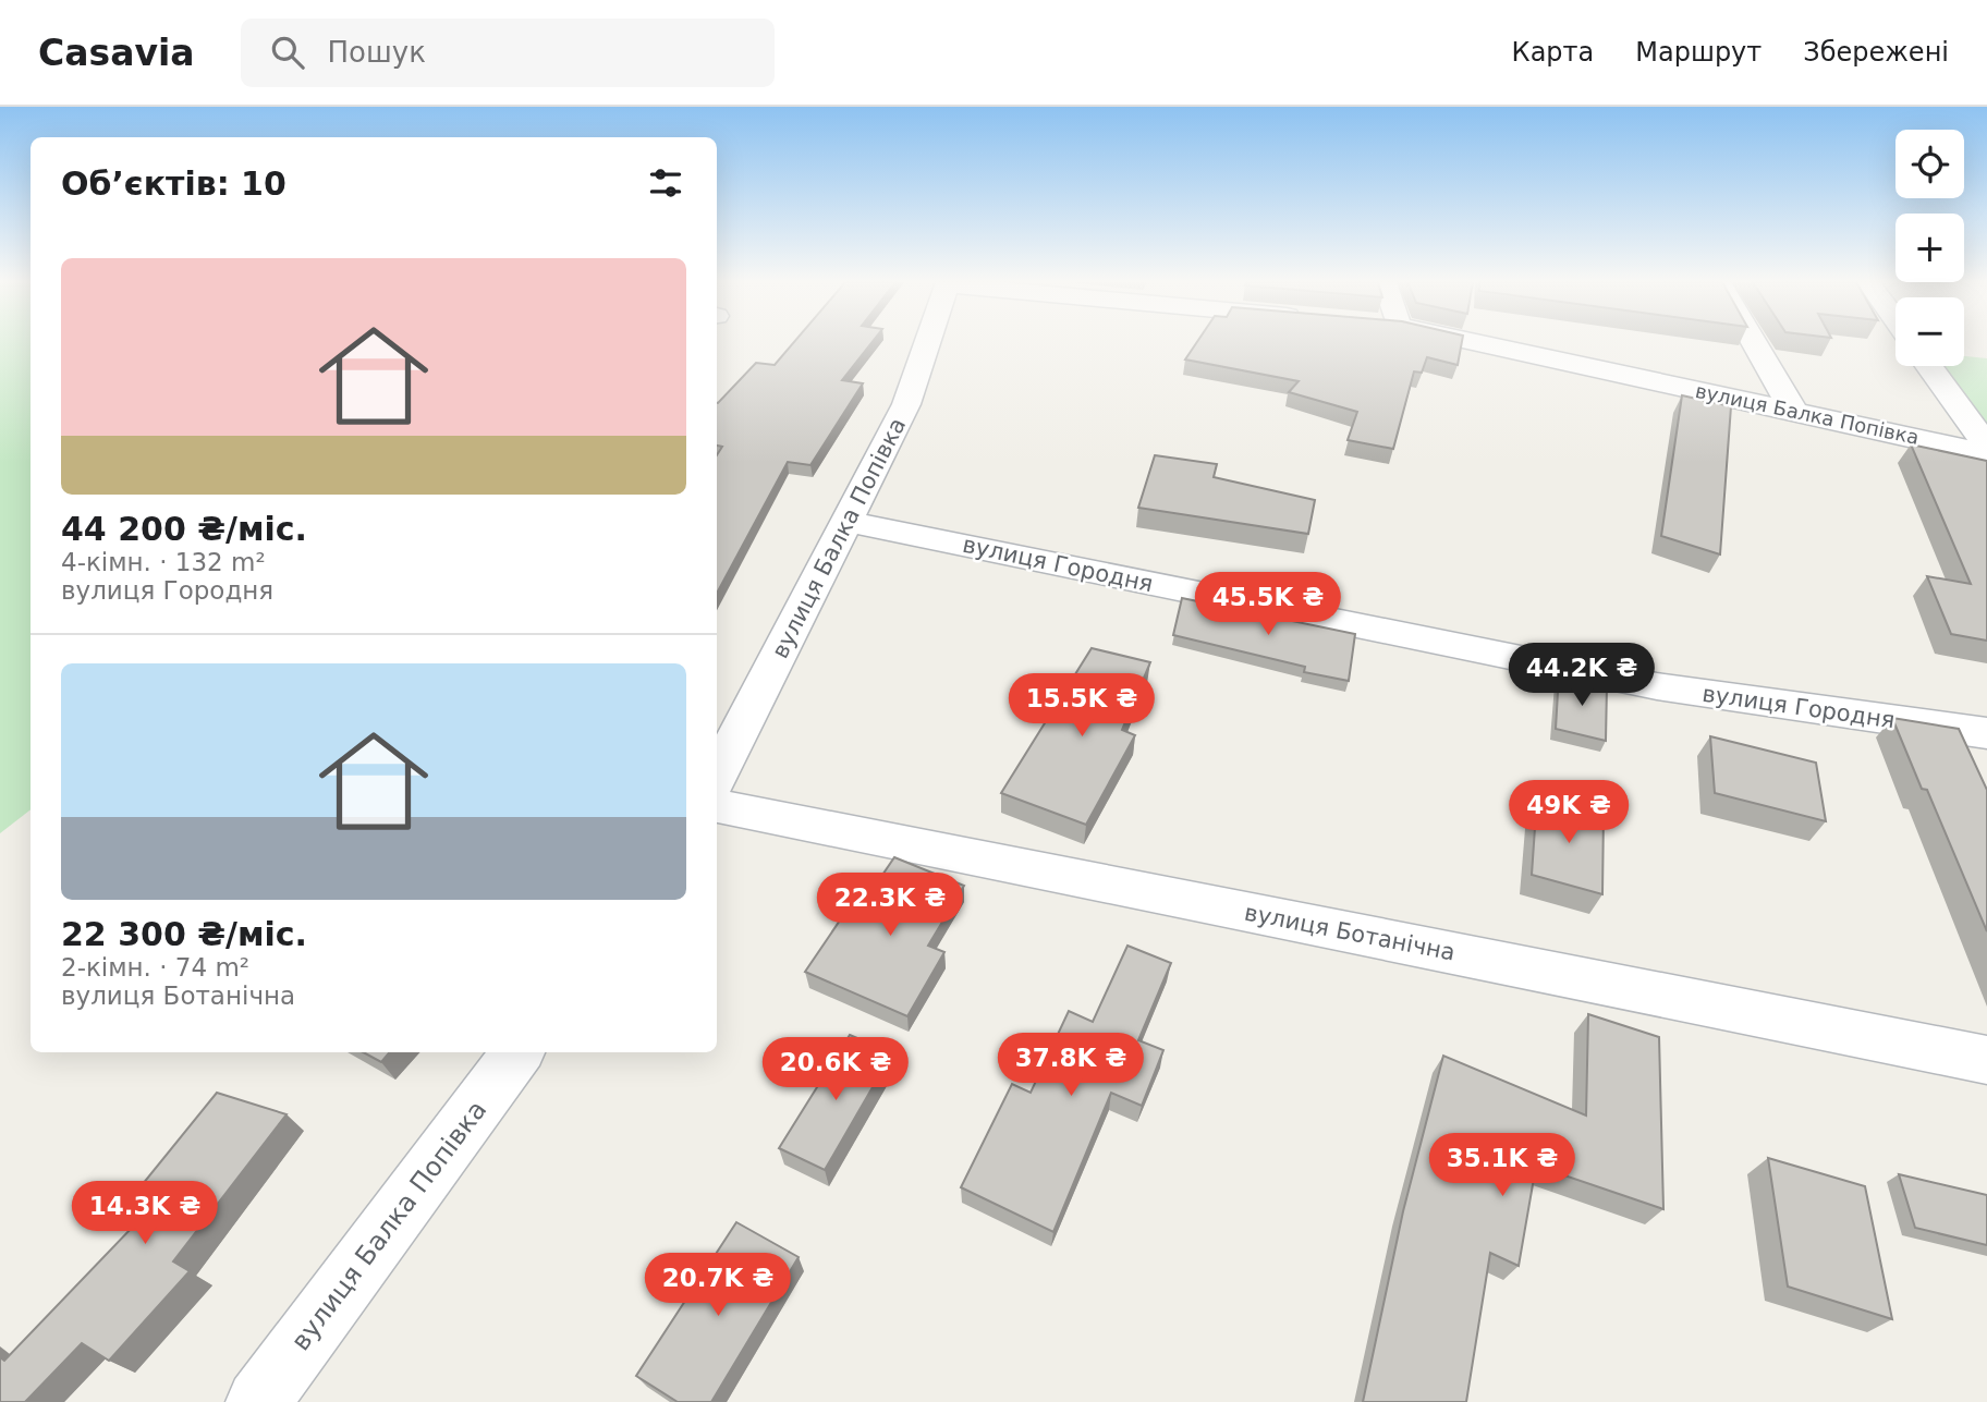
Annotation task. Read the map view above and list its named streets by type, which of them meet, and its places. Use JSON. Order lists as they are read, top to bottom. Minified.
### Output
{"streets":{"street":["вулиця Балка Попівка","вулиця Городня","вулиця Ботанічна"]},"crossings":[["вулиця Балка Попівка","вулиця Городня"]],"page":{"header":"Casavia","search":"Пошук","nav":["Карта","Маршрут","Збережені"],"map_buttons":["+","−"],"heading":"Об’єктів: 10","list":[{"name":"44 200 ₴/міс.","note":"4-кімн. · 132 m² · вулиця Городня"},{"name":"22 300 ₴/міс.","note":"2-кімн. · 74 m² · вулиця Ботанічна"}],"price":["45.5K ₴","44.2K ₴","15.5K ₴","49K ₴","22.3K ₴","37.8K ₴","20.6K ₴","35.1K ₴","14.3K ₴","20.7K ₴"]}}
